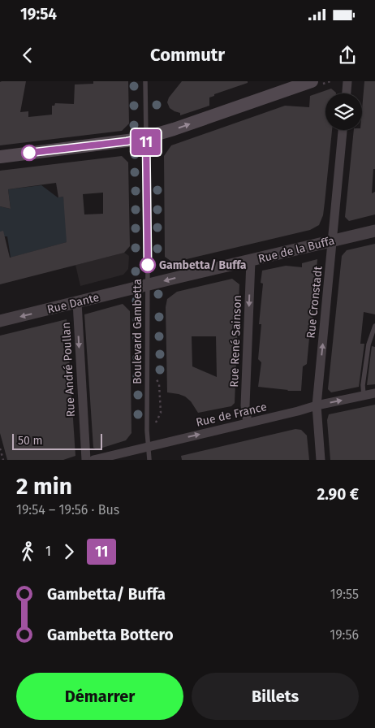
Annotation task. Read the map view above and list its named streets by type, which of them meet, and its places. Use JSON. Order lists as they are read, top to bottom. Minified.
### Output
{"streets":{"street":["Rue de la Buffa","Rue Cronstadt","Rue Dante","Rue René Sainson","Rue André Poullan","Rue de France"],"lane":["Boulevard Gambetta"]},"crossings":[["Rue de la Buffa","Rue Cronstadt"],["Rue de la Buffa","Rue Dante"],["Rue de la Buffa","Boulevard Gambetta"],["Rue de la Buffa","Rue René Sainson"],["Rue Cronstadt","Rue de France"],["Rue Dante","Boulevard Gambetta"],["Rue Dante","Rue André Poullan"],["Boulevard Gambetta","Rue de France"],["Rue René Sainson","Rue de France"]],"one_way":["Rue de la Buffa","Rue Cronstadt","Rue Dante","Rue René Sainson","Rue André Poullan","Rue de France"],"places":["Gambetta/ Buffa"],"lines":["bus line 11"],"scale_bar":"50 m","page":{"status":"19:54","header":"Commutr","on_map":"11","scale":"50 m","heading":["2 min","19:54 – 19:56 · Bus","2.90 €"],"legs":["1","11"],"list":[{"name":"Gambetta/ Buffa","value":"19:55"},{"name":"Gambetta Bottero","value":"19:56"}],"buttons":["Démarrer","Billets"]}}
